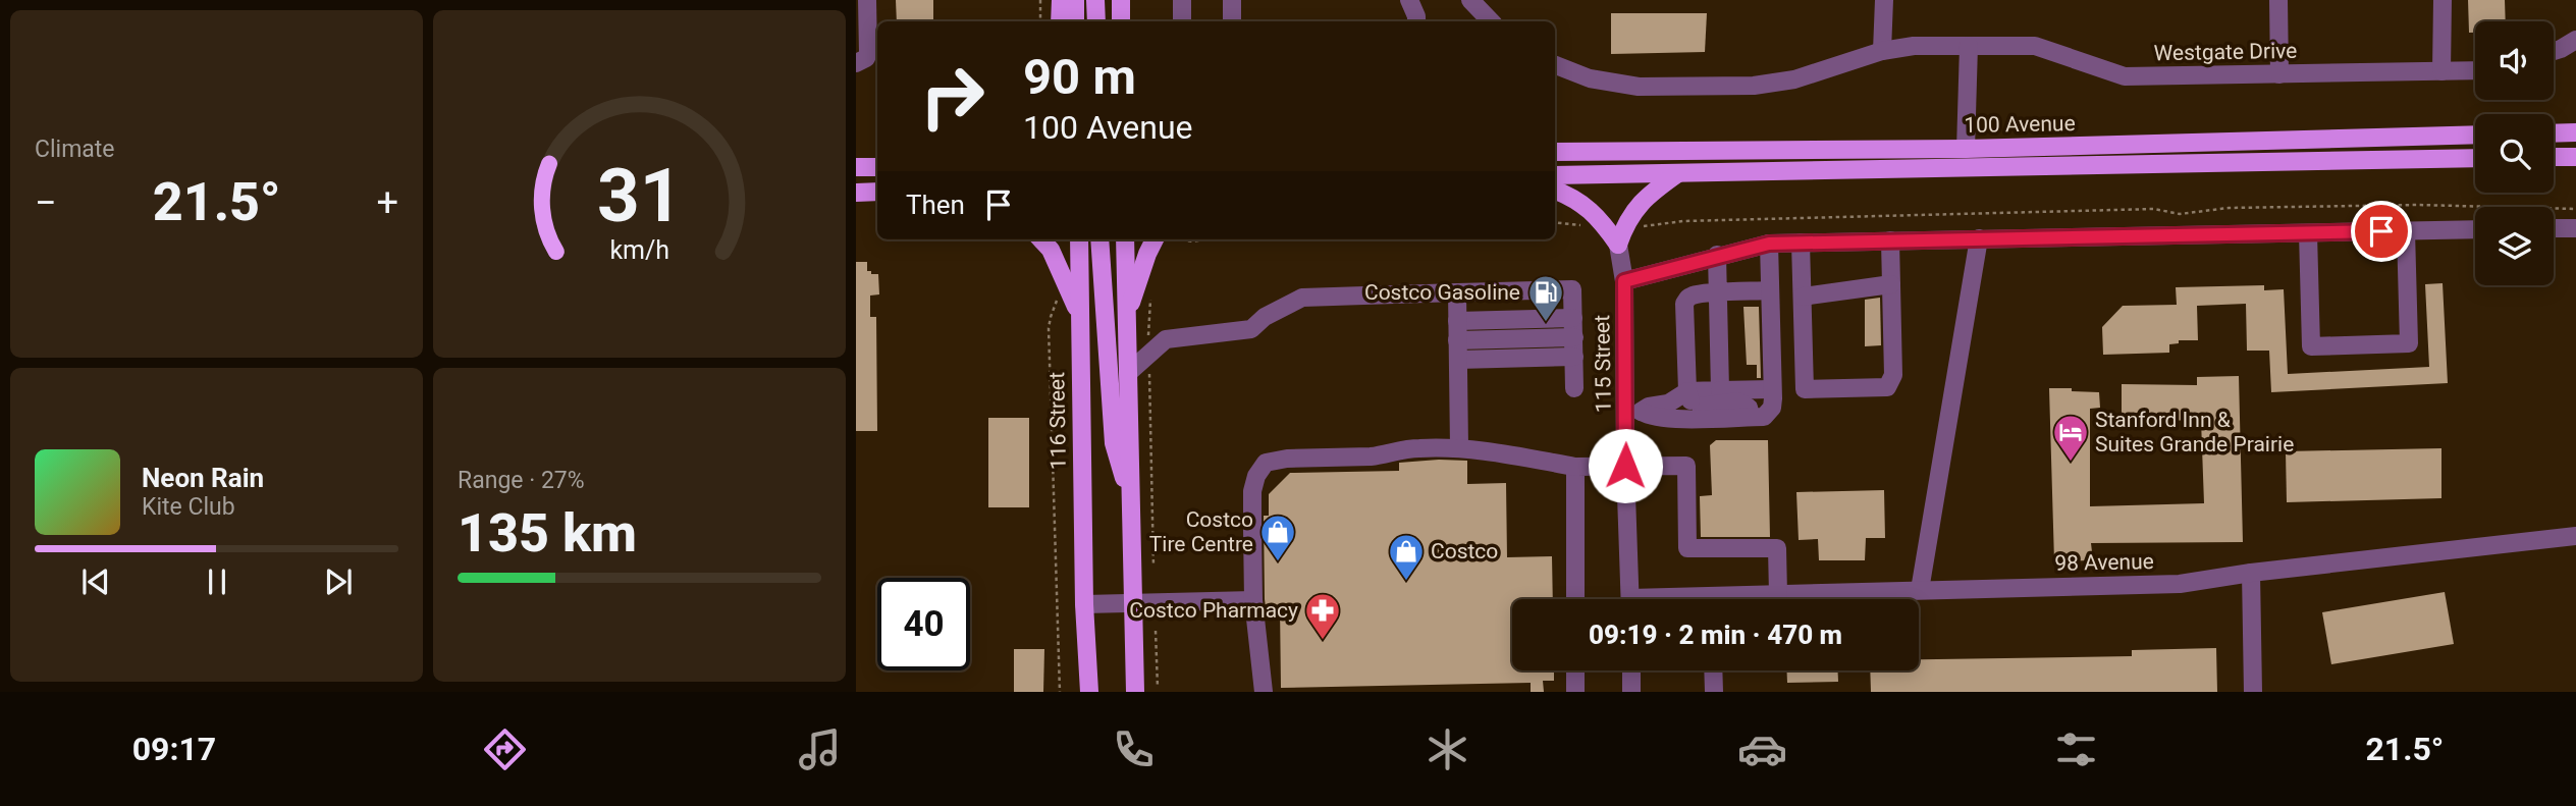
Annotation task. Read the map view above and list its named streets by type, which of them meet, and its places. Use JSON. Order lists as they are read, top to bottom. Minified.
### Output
{"streets":{"main road":["100 Avenue","116 Street"],"street":["Westgate Drive","115 Street","98 Avenue"]},"places":{"fuel station":["Costco Gasoline"],"hotel":["Stanford Inn & Suites Grande Prairie"],"shop":["Costco Tire Centre","Costco"],"pharmacy":["Costco Pharmacy"]},"page":{"tile":["Climate",["Range · 27%","135 km"]],"turn":["90 m","100 Avenue"],"then":"Then","heat":["−","21.5°","+"],"song":["Neon Rain","Kite Club"],"limit":"40","trip":"09:19 · 2 min · 470 m","tabs":["09:17","21.5°"],"gauge":["31","km/h"]}}
